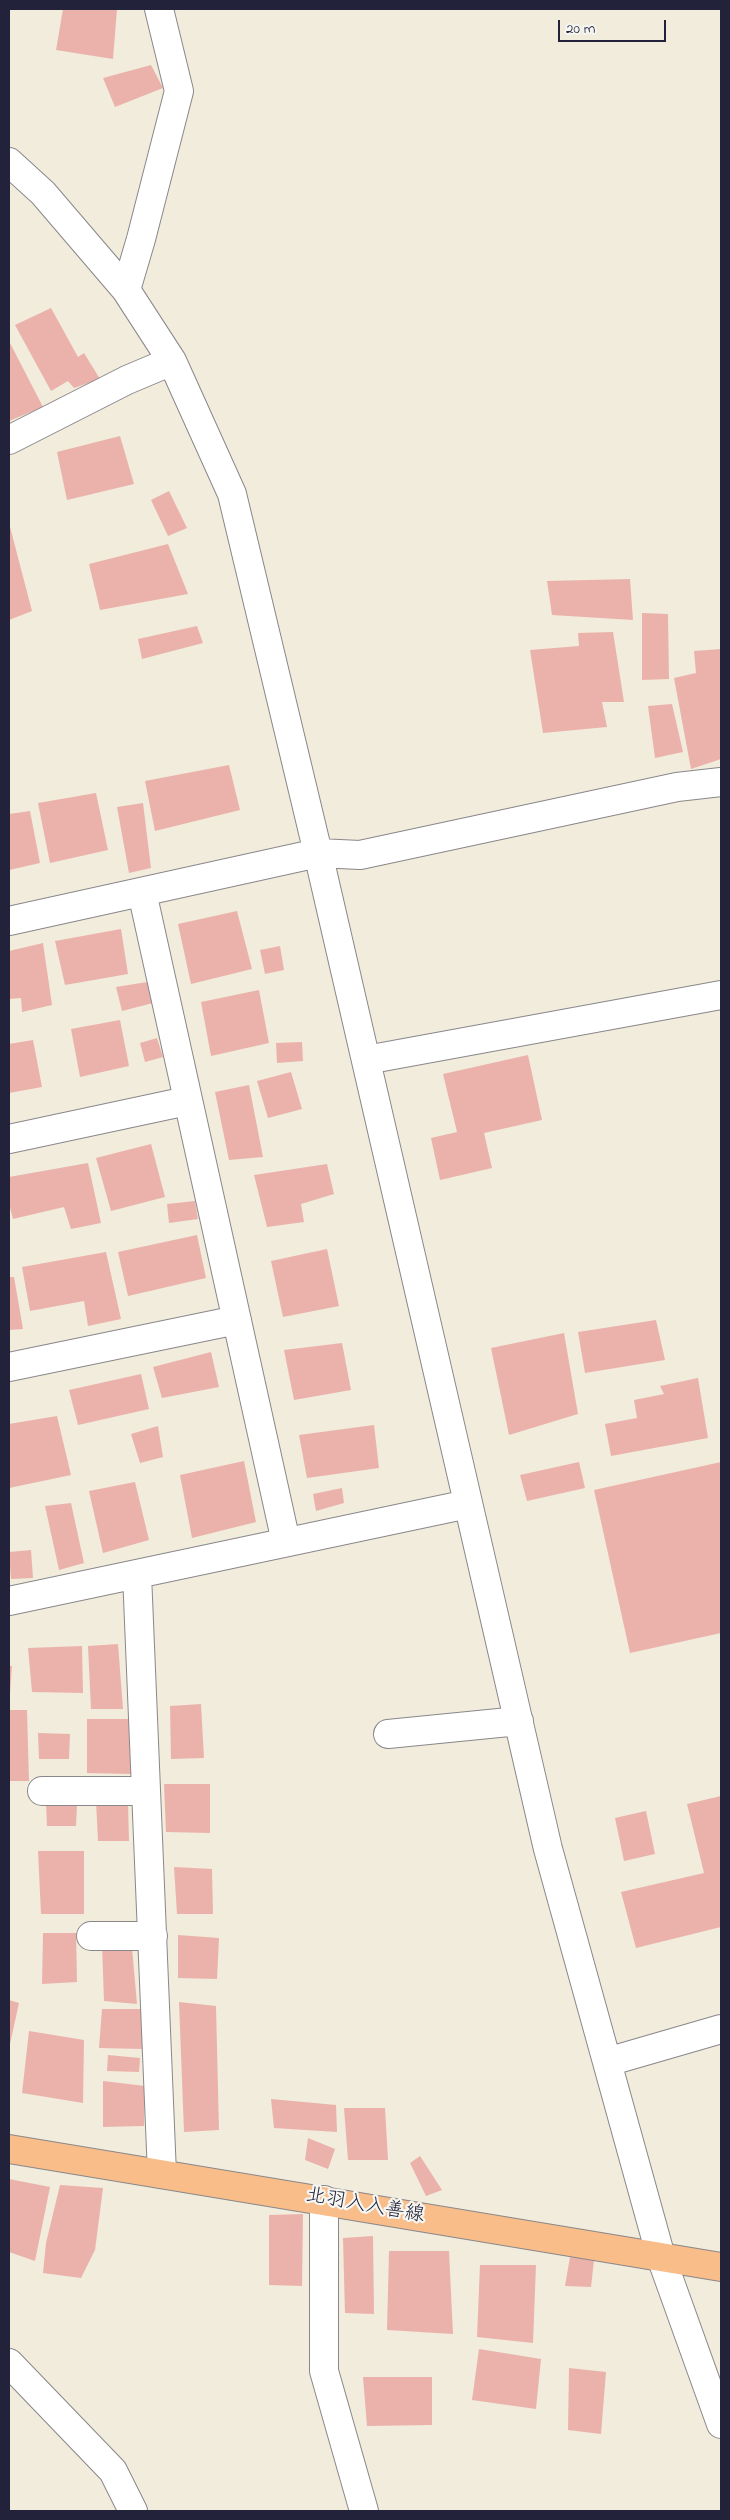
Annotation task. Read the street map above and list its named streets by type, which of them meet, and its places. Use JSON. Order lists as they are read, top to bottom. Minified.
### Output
{"streets":{"main road":["北羽入入善線"]},"scale_bar":"20 m"}
